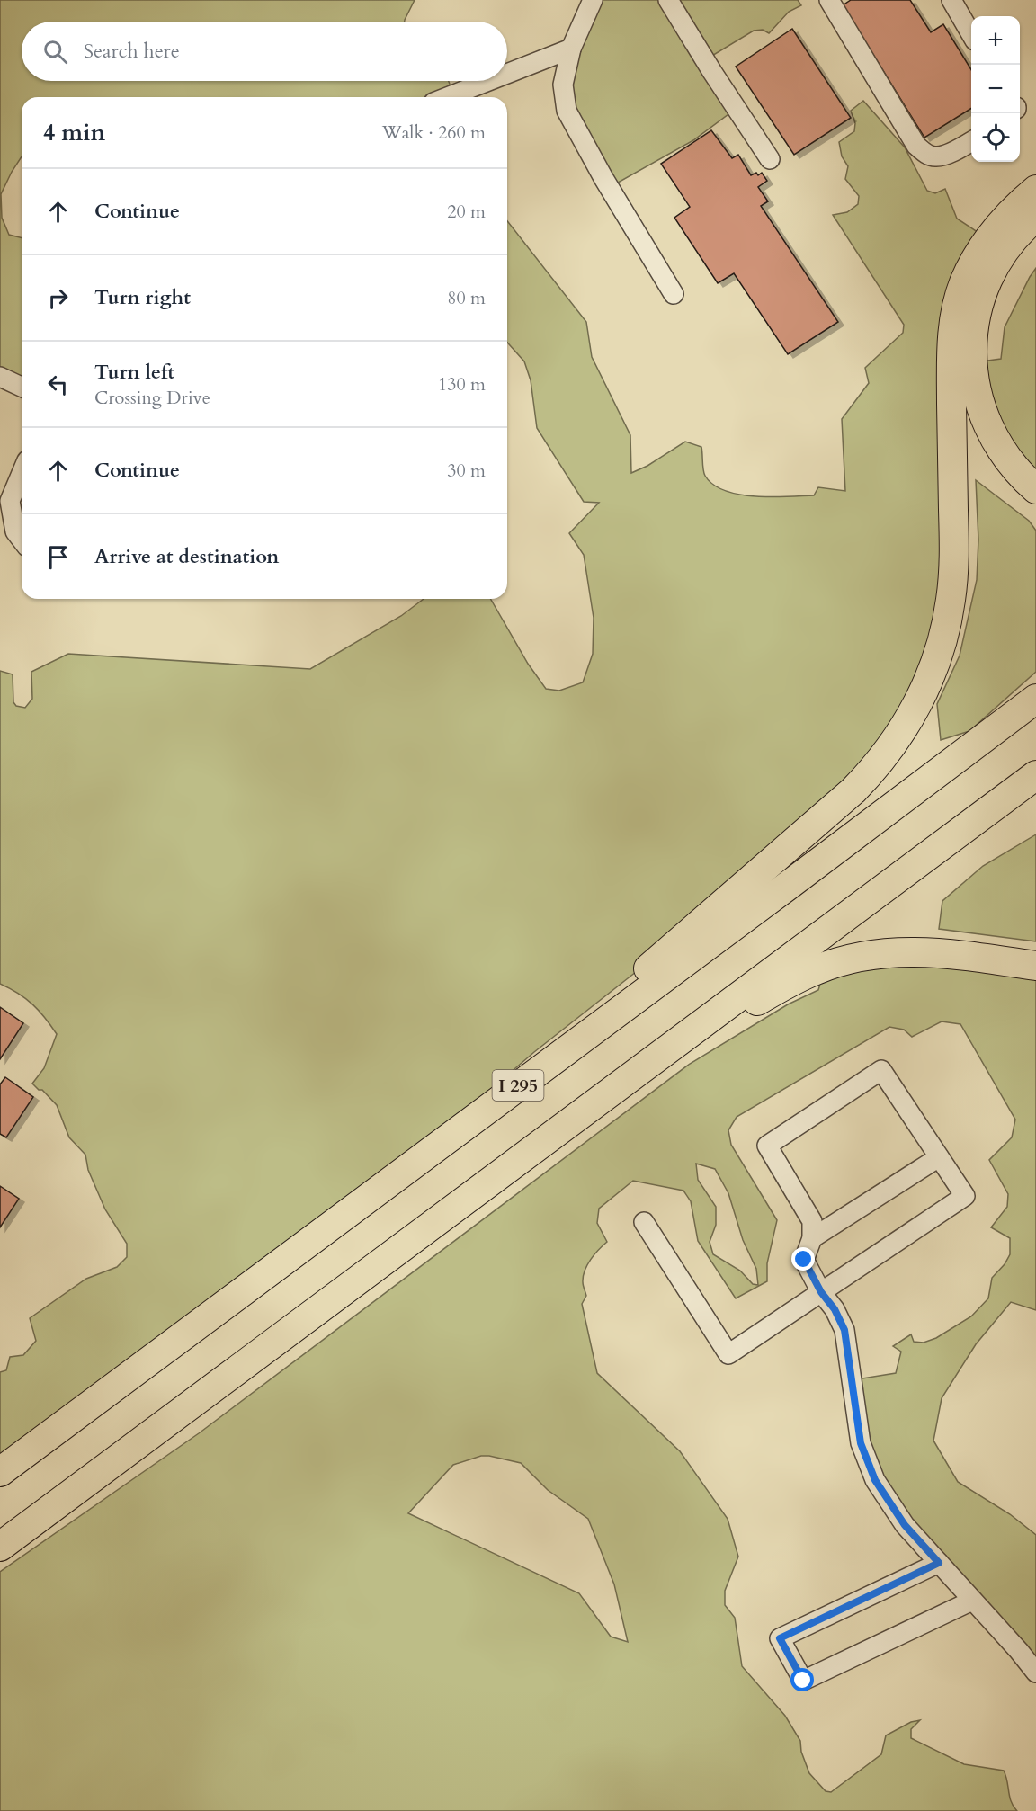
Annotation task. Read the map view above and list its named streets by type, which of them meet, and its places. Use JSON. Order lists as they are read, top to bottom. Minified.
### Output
{"streets":{"highway":["I 295"]},"page":{"map_buttons":["+","−"],"search":"Search here","heading":["4 min","Walk · 260 m"],"list":[["Continue","20 m"],["Turn right","80 m"],["Turn left","Crossing Drive","130 m"],["Continue","30 m"],"Arrive at destination"]}}
